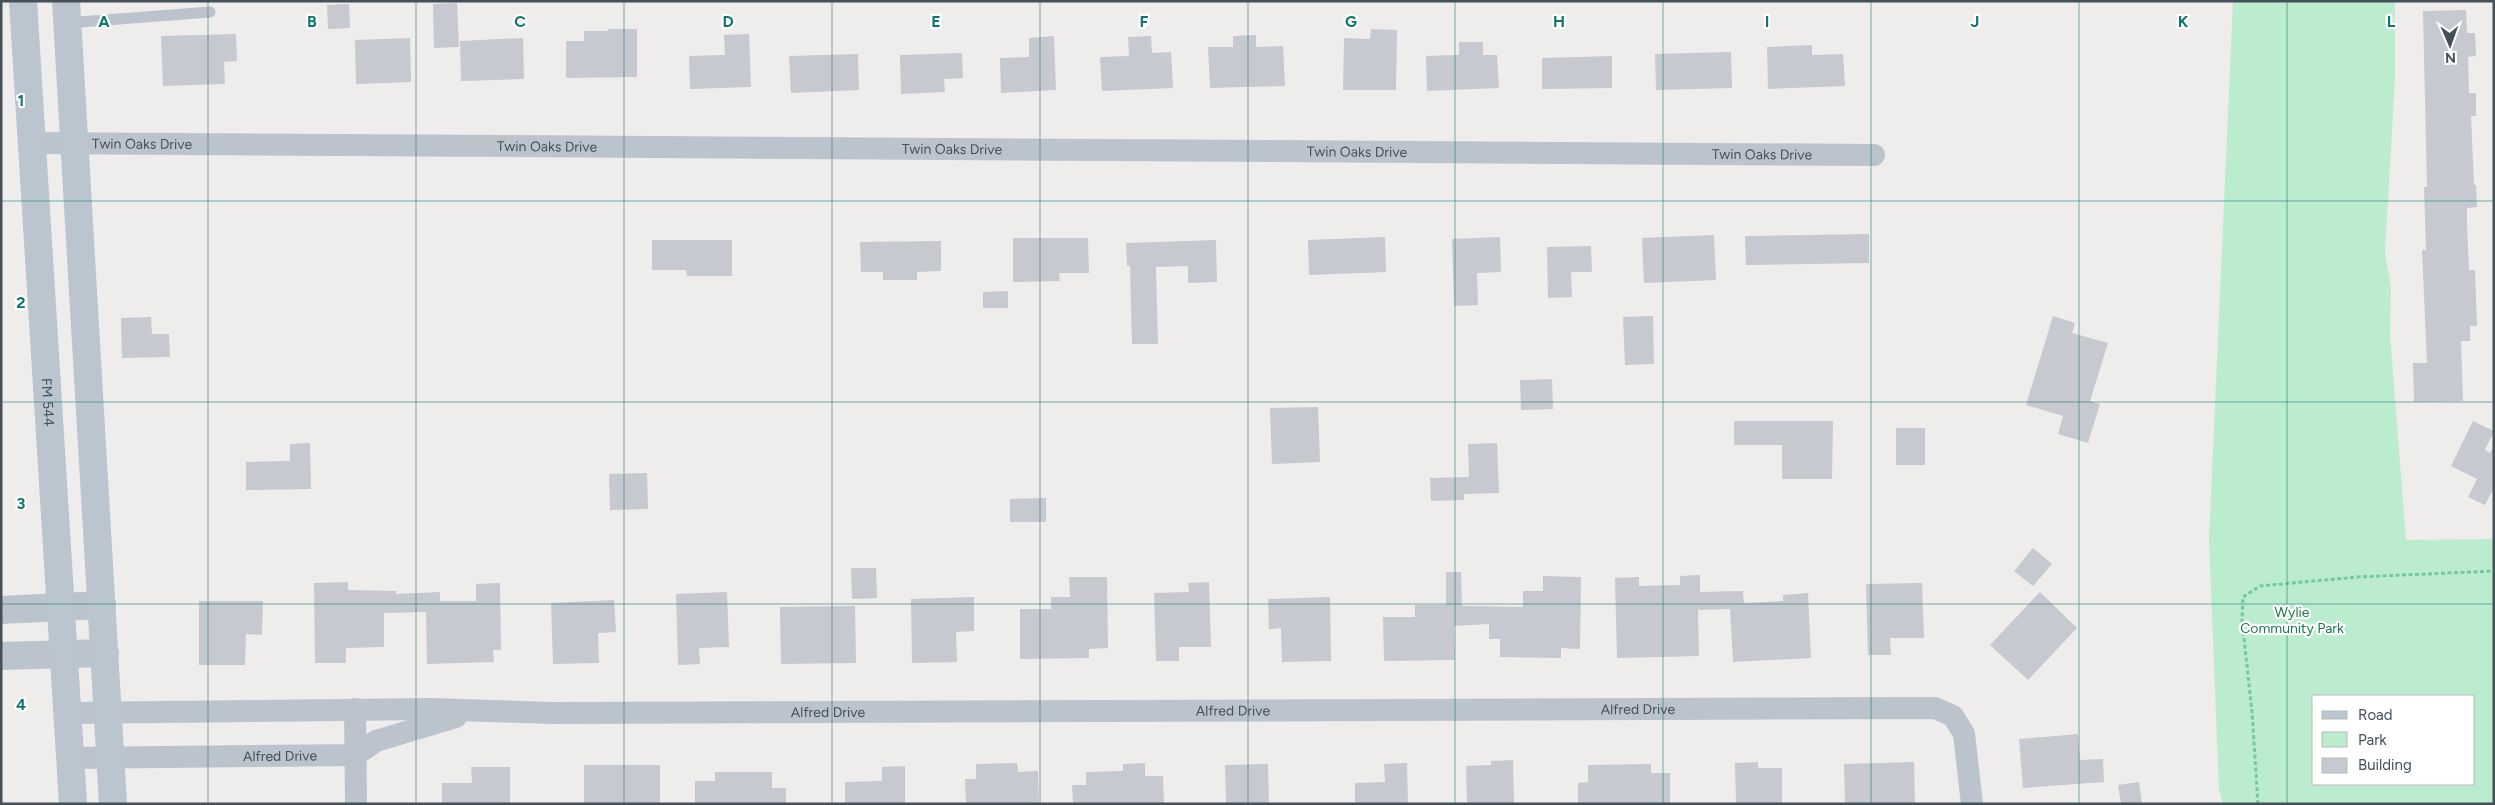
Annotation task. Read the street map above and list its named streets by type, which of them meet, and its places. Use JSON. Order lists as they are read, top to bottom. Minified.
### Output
{"streets":{"main road":["FM 544"],"street":["Twin Oaks Drive","Alfred Drive"]},"crossings":[["Twin Oaks Drive","FM 544"],["FM 544","Alfred Drive"]],"parks":["Wylie Community Park"],"legend":["Road","Park","Building"],"north":"bottom","grid":{"columns":["A","B","C","D","E","F","G","H","I","J","K","L"],"rows":["1","2","3","4"]}}
